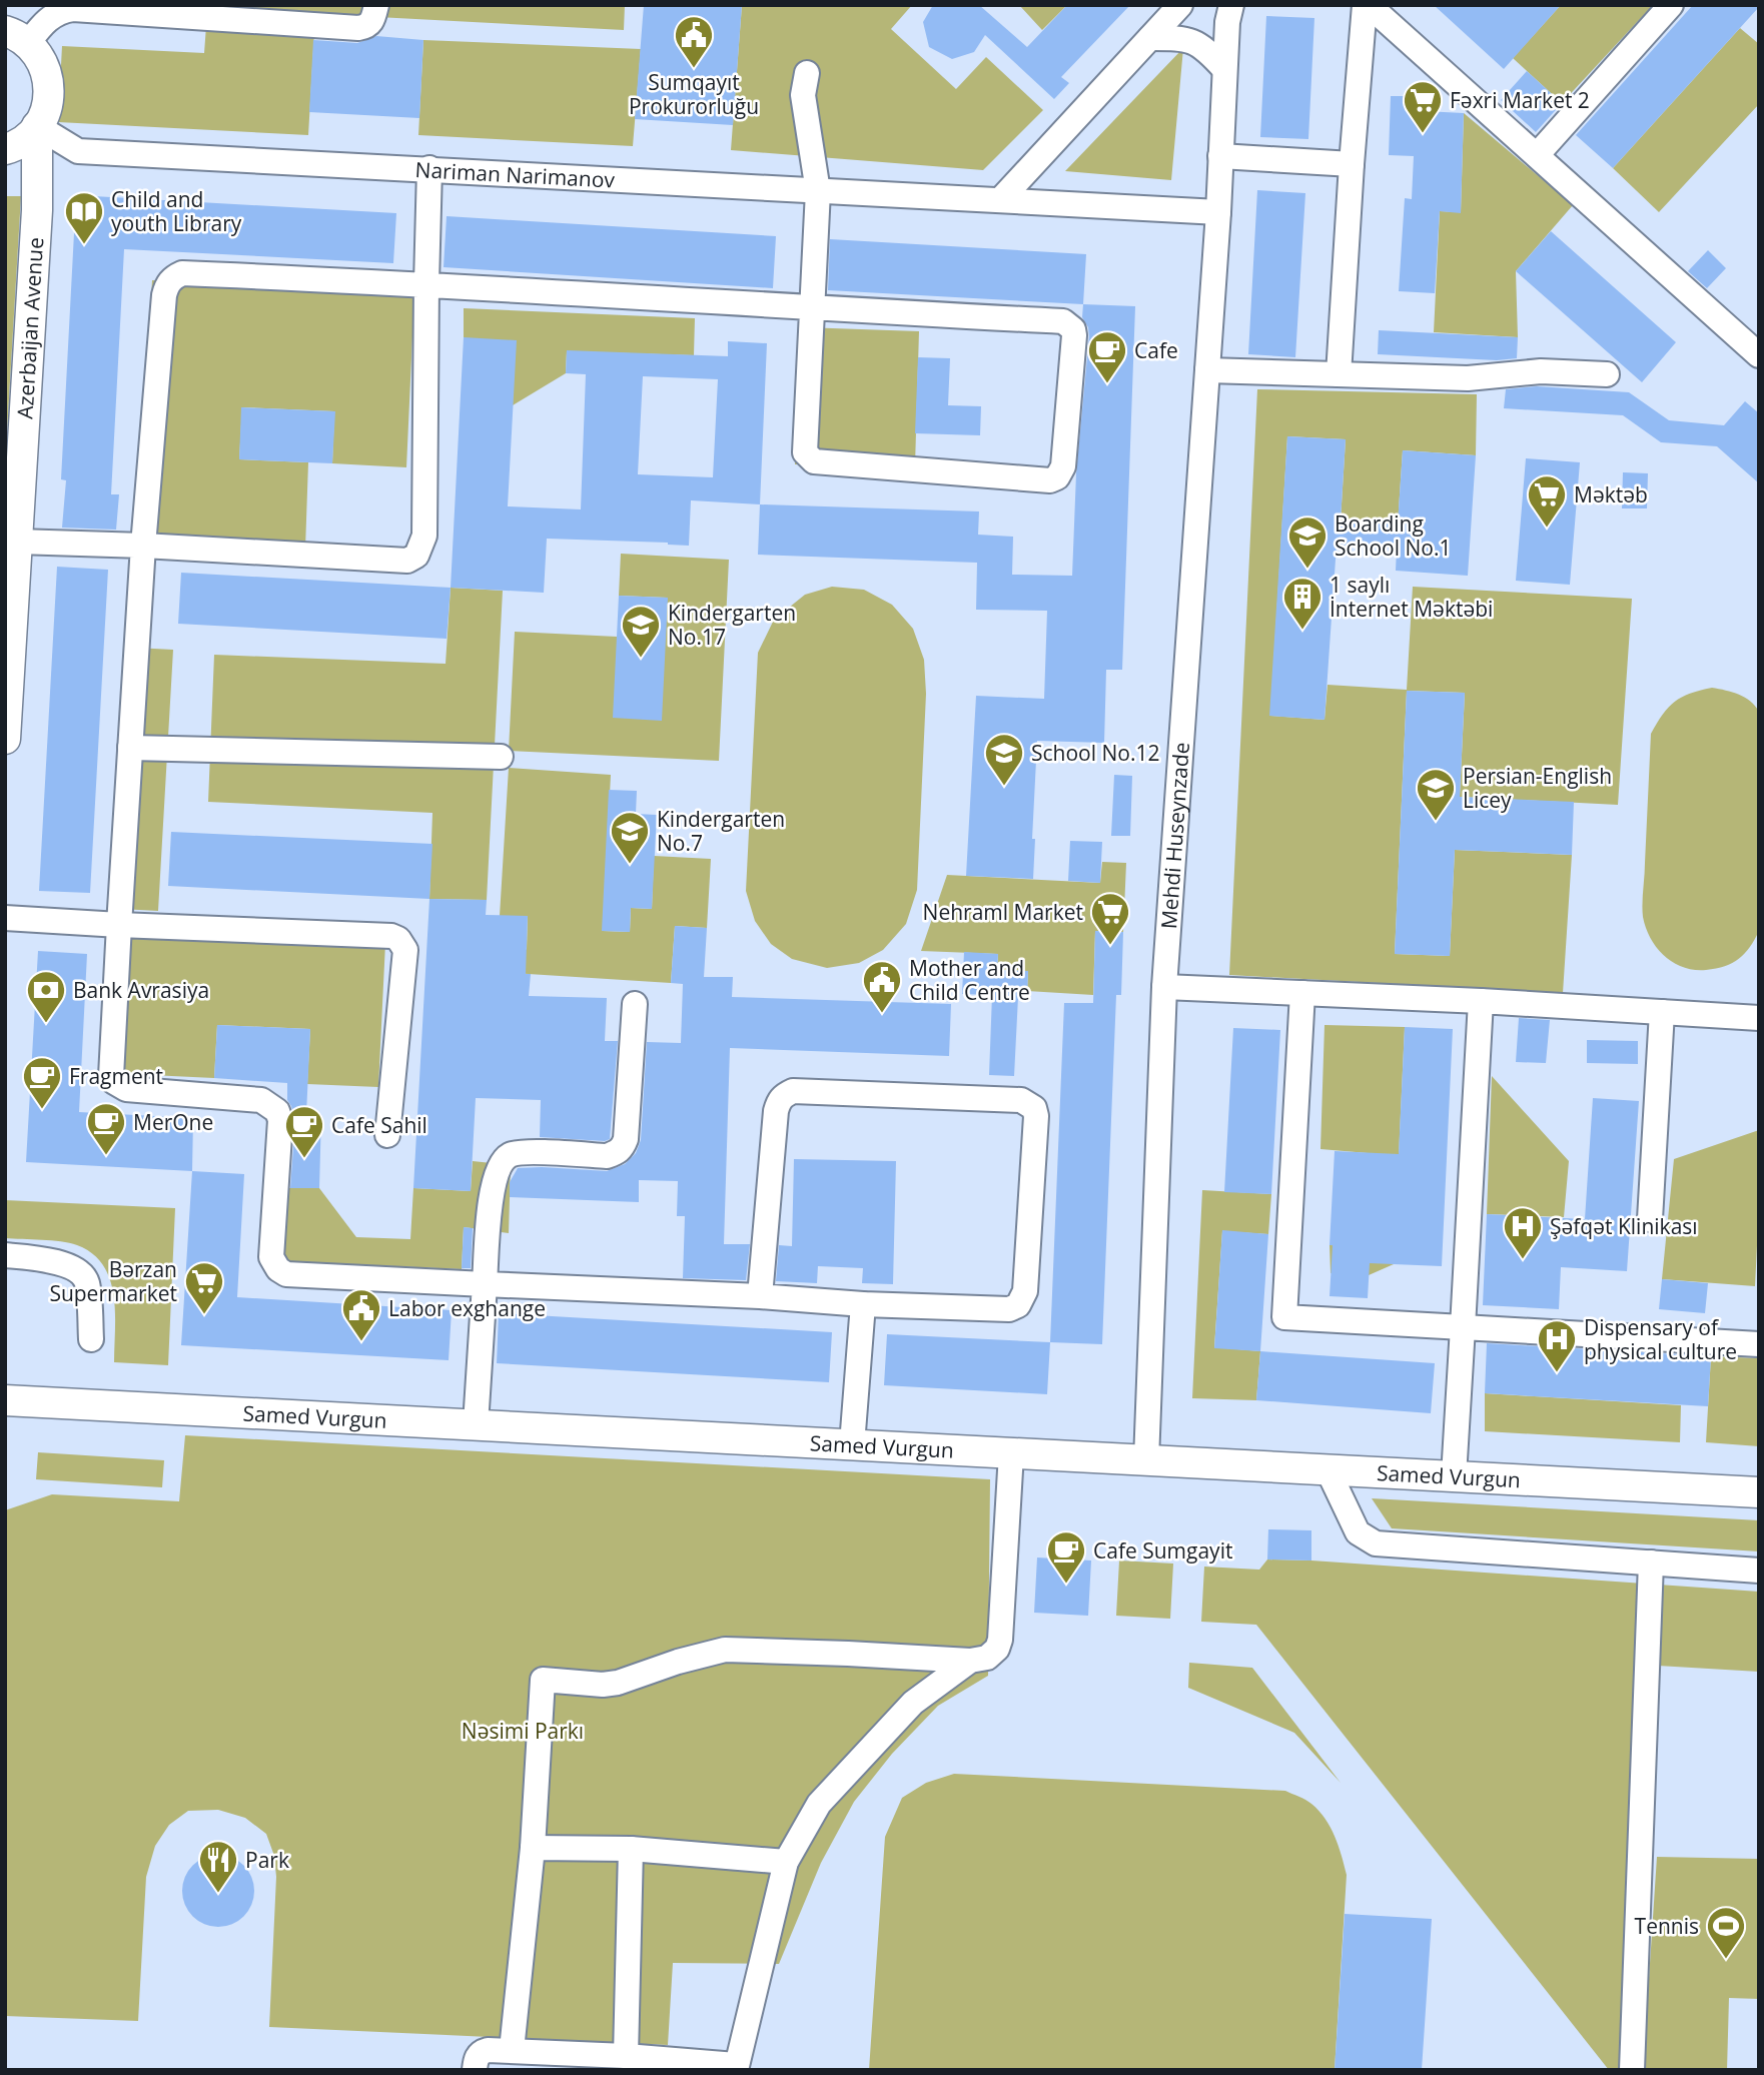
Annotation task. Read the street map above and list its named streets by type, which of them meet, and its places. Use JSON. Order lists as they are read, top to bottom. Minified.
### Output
{"streets":{"main road":["Azerbaijan Avenue","Samed Vurgun"],"street":["Nariman Narimanov","Mehdi Huseynzade"]},"crossings":[["Nariman Narimanov","Azerbaijan Avenue"],["Nariman Narimanov","Mehdi Huseynzade"],["Mehdi Huseynzade","Samed Vurgun"]],"parks":["Nəsimi Parkı"],"places":{"public building":["Sumqayıt Prokurorluğu","Mother and Child Centre","Labor exghange"],"supermarket":["Fəxri Market 2","Məktəb","Nehraml Market","Bərzan Supermarket"],"library":["Child and youth Library"],"cafe":["Cafe","Fragment","MerOne","Cafe Sahil","Cafe Sumgayit"],"school or university":["Boarding School No.1","Kindergarten No.17","School No.12","Persian-English Licey","Kindergarten No.7"],"building":["1 saylı İnternet Məktəbi"],"bank":["Bank Avrasiya"],"hospital":["Şəfqət Klinikası","Dispensary of physical culture"],"restaurant":["Park"],"sports":["Tennis"]}}
